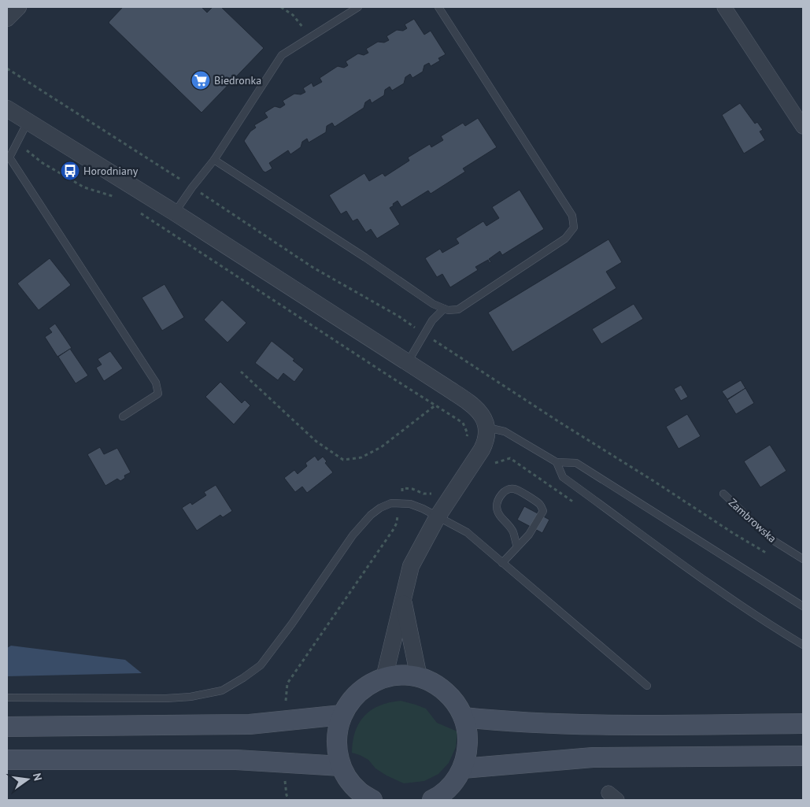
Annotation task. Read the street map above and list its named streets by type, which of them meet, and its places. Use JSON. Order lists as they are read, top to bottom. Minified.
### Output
{"streets":{"lane":["Zambrowska"]},"places":{"supermarket":["Biedronka"],"bus stop":["Horodniany"]},"north":"right"}
